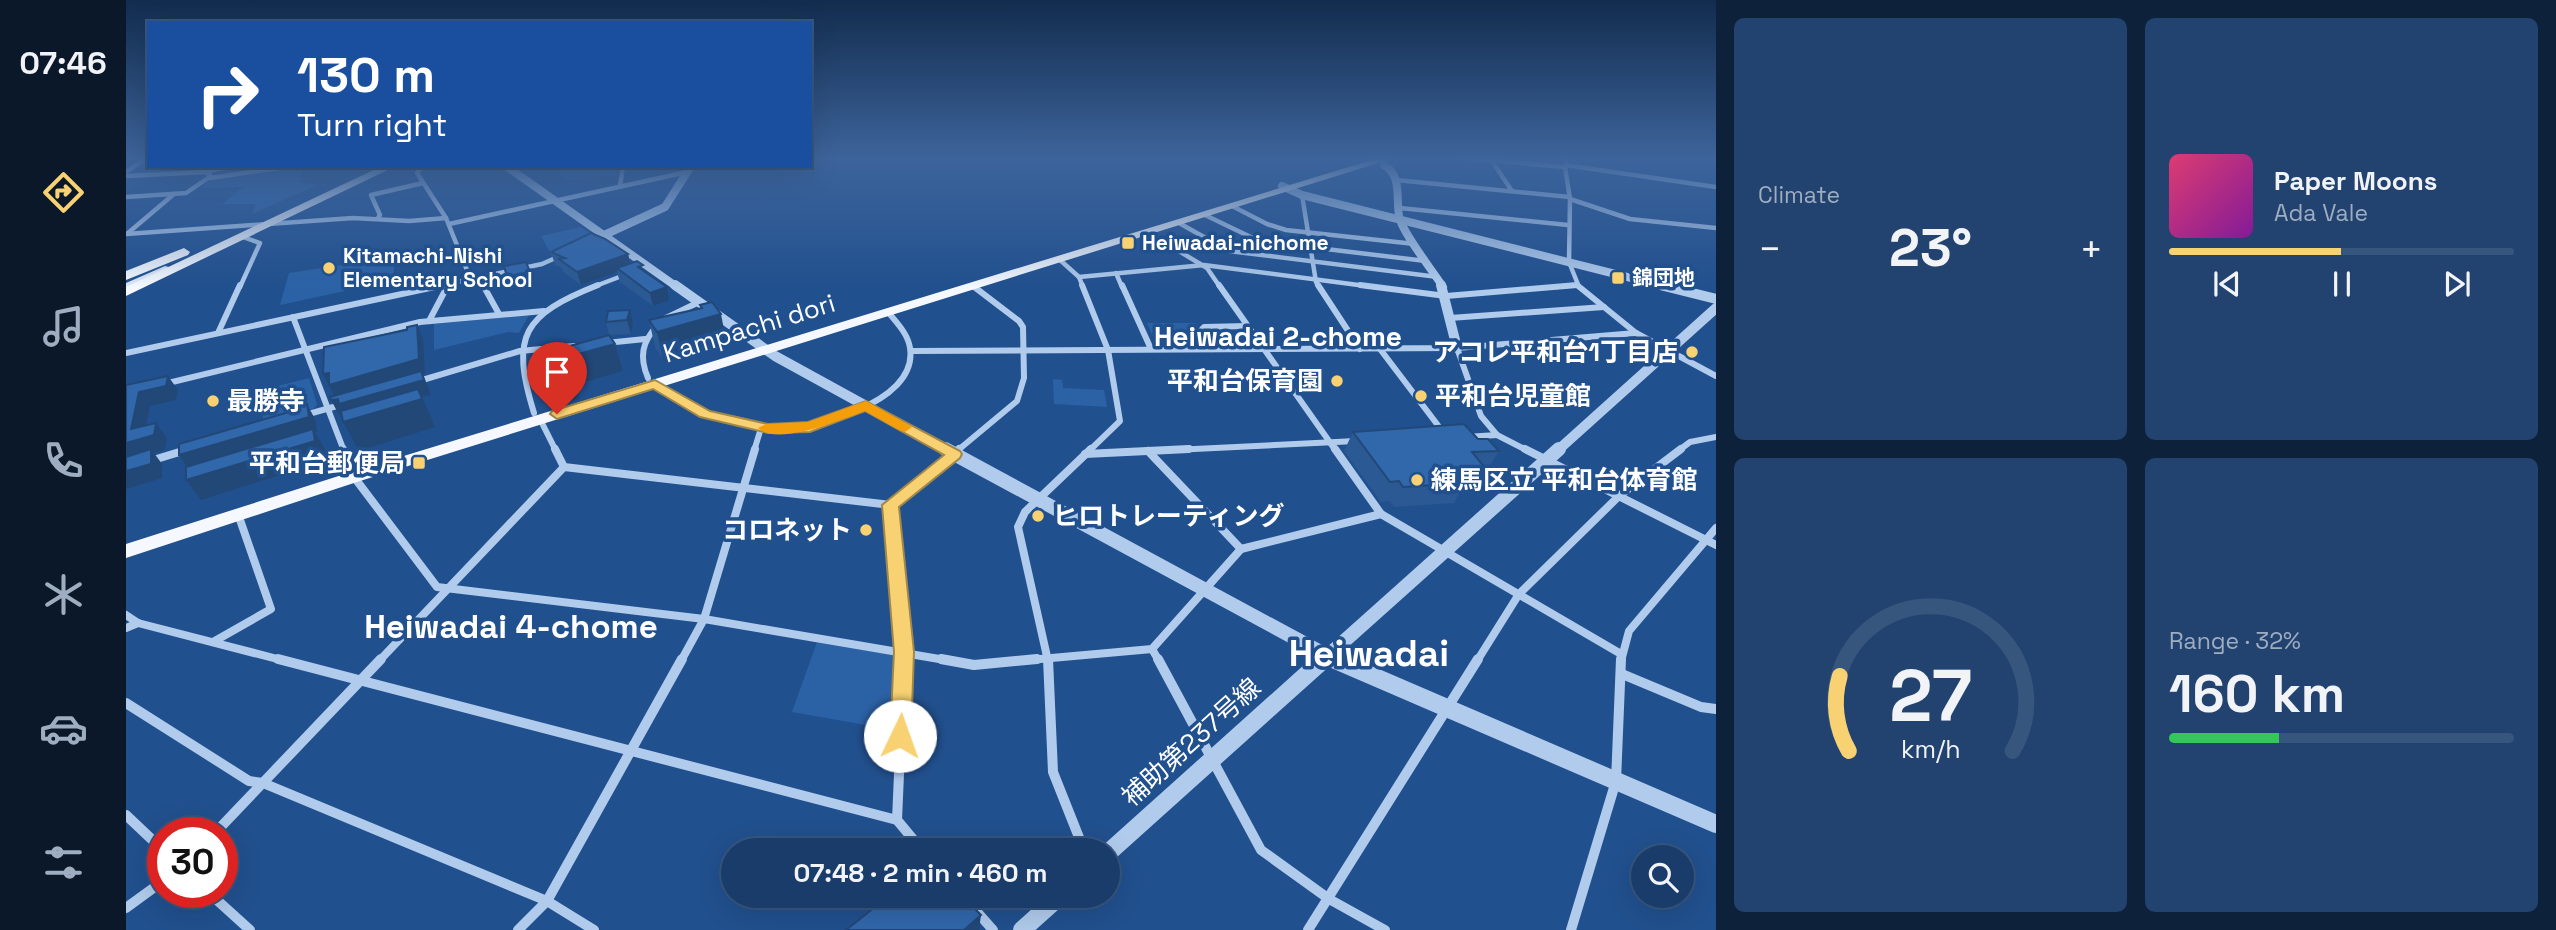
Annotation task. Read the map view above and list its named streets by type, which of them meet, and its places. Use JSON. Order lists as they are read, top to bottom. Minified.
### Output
{"streets":{"main road":["Kampachi dori"],"street":["補助第237号線"]},"districts":["Heiwadai 2-chome","Heiwadai 4-chome","Heiwadai"],"places":{"transit":["Heiwadai-nichome","錦団地","平和台郵便局"],"other":["Kitamachi-Nishi Elementary School","アコレ平和台1丁目店","平和台保育園","平和台児童館","最勝寺","練馬区立 平和台体育館","ヒロトレーティング","コロネット"]},"page":{"tabs":"07:46","tile":["Climate",["Range · 32%","160 km"]],"turn":["130 m","Turn right"],"song":["Paper Moons","Ada Vale"],"heat":["−","23°","+"],"limit":"30","trip":"07:48 · 2 min · 460 m","gauge":["27","km/h"]}}
